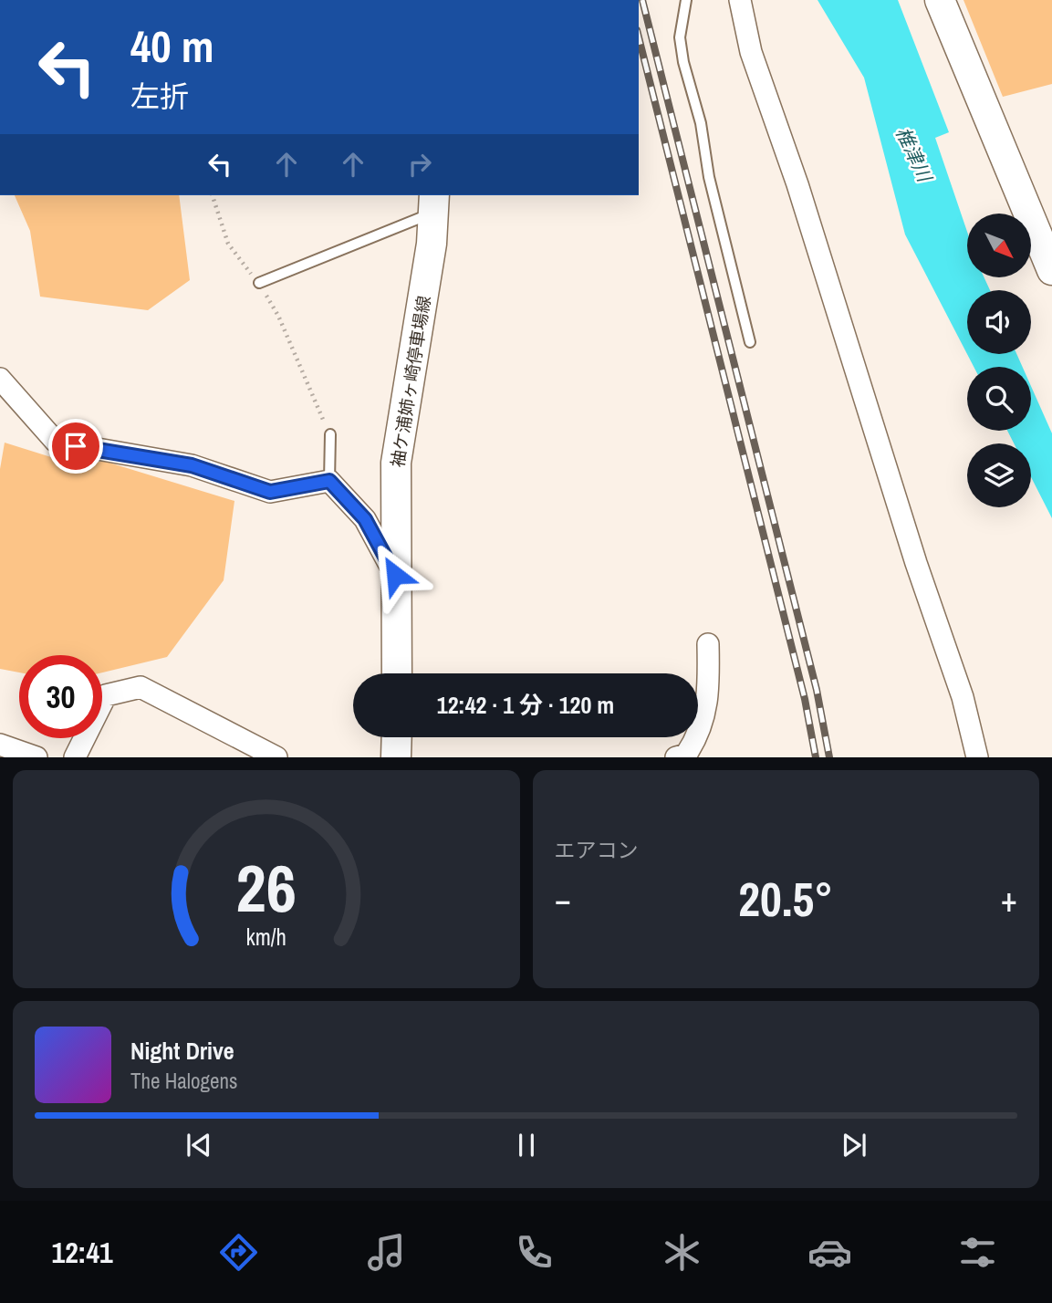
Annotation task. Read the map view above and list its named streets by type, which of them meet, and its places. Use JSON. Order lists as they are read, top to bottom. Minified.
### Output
{"streets":{"main road":["袖ケ浦姉ヶ崎停車場線"]},"water":["椎津川"],"north":"bottom right","page":{"turn":["40 m","左折"],"limit":"30","trip":"12:42 · 1 分 · 120 m","tile":"エアコン","heat":["−","20.5°","+"],"song":["Night Drive","The Halogens"],"tabs":"12:41","gauge":["26","km/h"]}}
